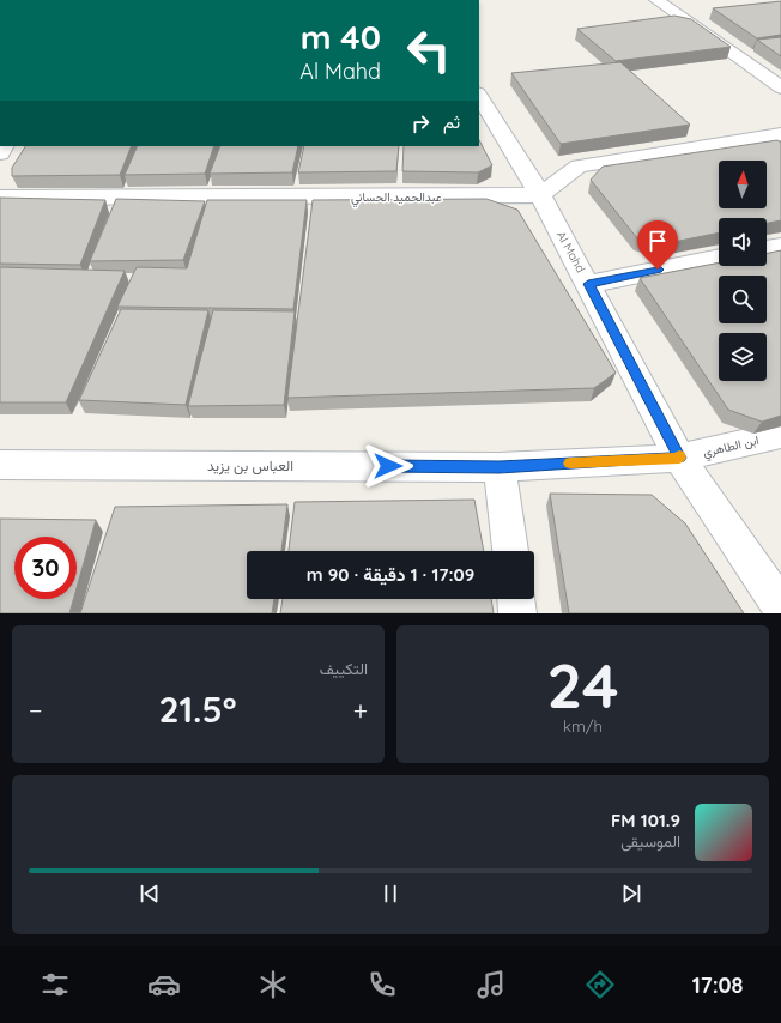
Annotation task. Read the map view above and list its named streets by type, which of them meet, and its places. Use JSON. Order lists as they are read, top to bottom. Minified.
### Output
{"streets":{"street":["عبدالحميد الحساني","Al Mahd","ابن الطاهري","العباس بن يزيد"]},"crossings":[["عبدالحميد الحساني","Al Mahd"],["Al Mahd","ابن الطاهري"],["Al Mahd","العباس بن يزيد"],["ابن الطاهري","العباس بن يزيد"]],"north":"top","page":{"turn":["40 m","Al Mahd"],"then":"ثم","limit":"30","trip":"17:09 · 1 دقيقة · 90 m","tile":[["24","km/h"],"التكييف"],"heat":["−","21.5°","+"],"song":["101.9 FM","الموسيقى"],"tabs":"17:08"}}
